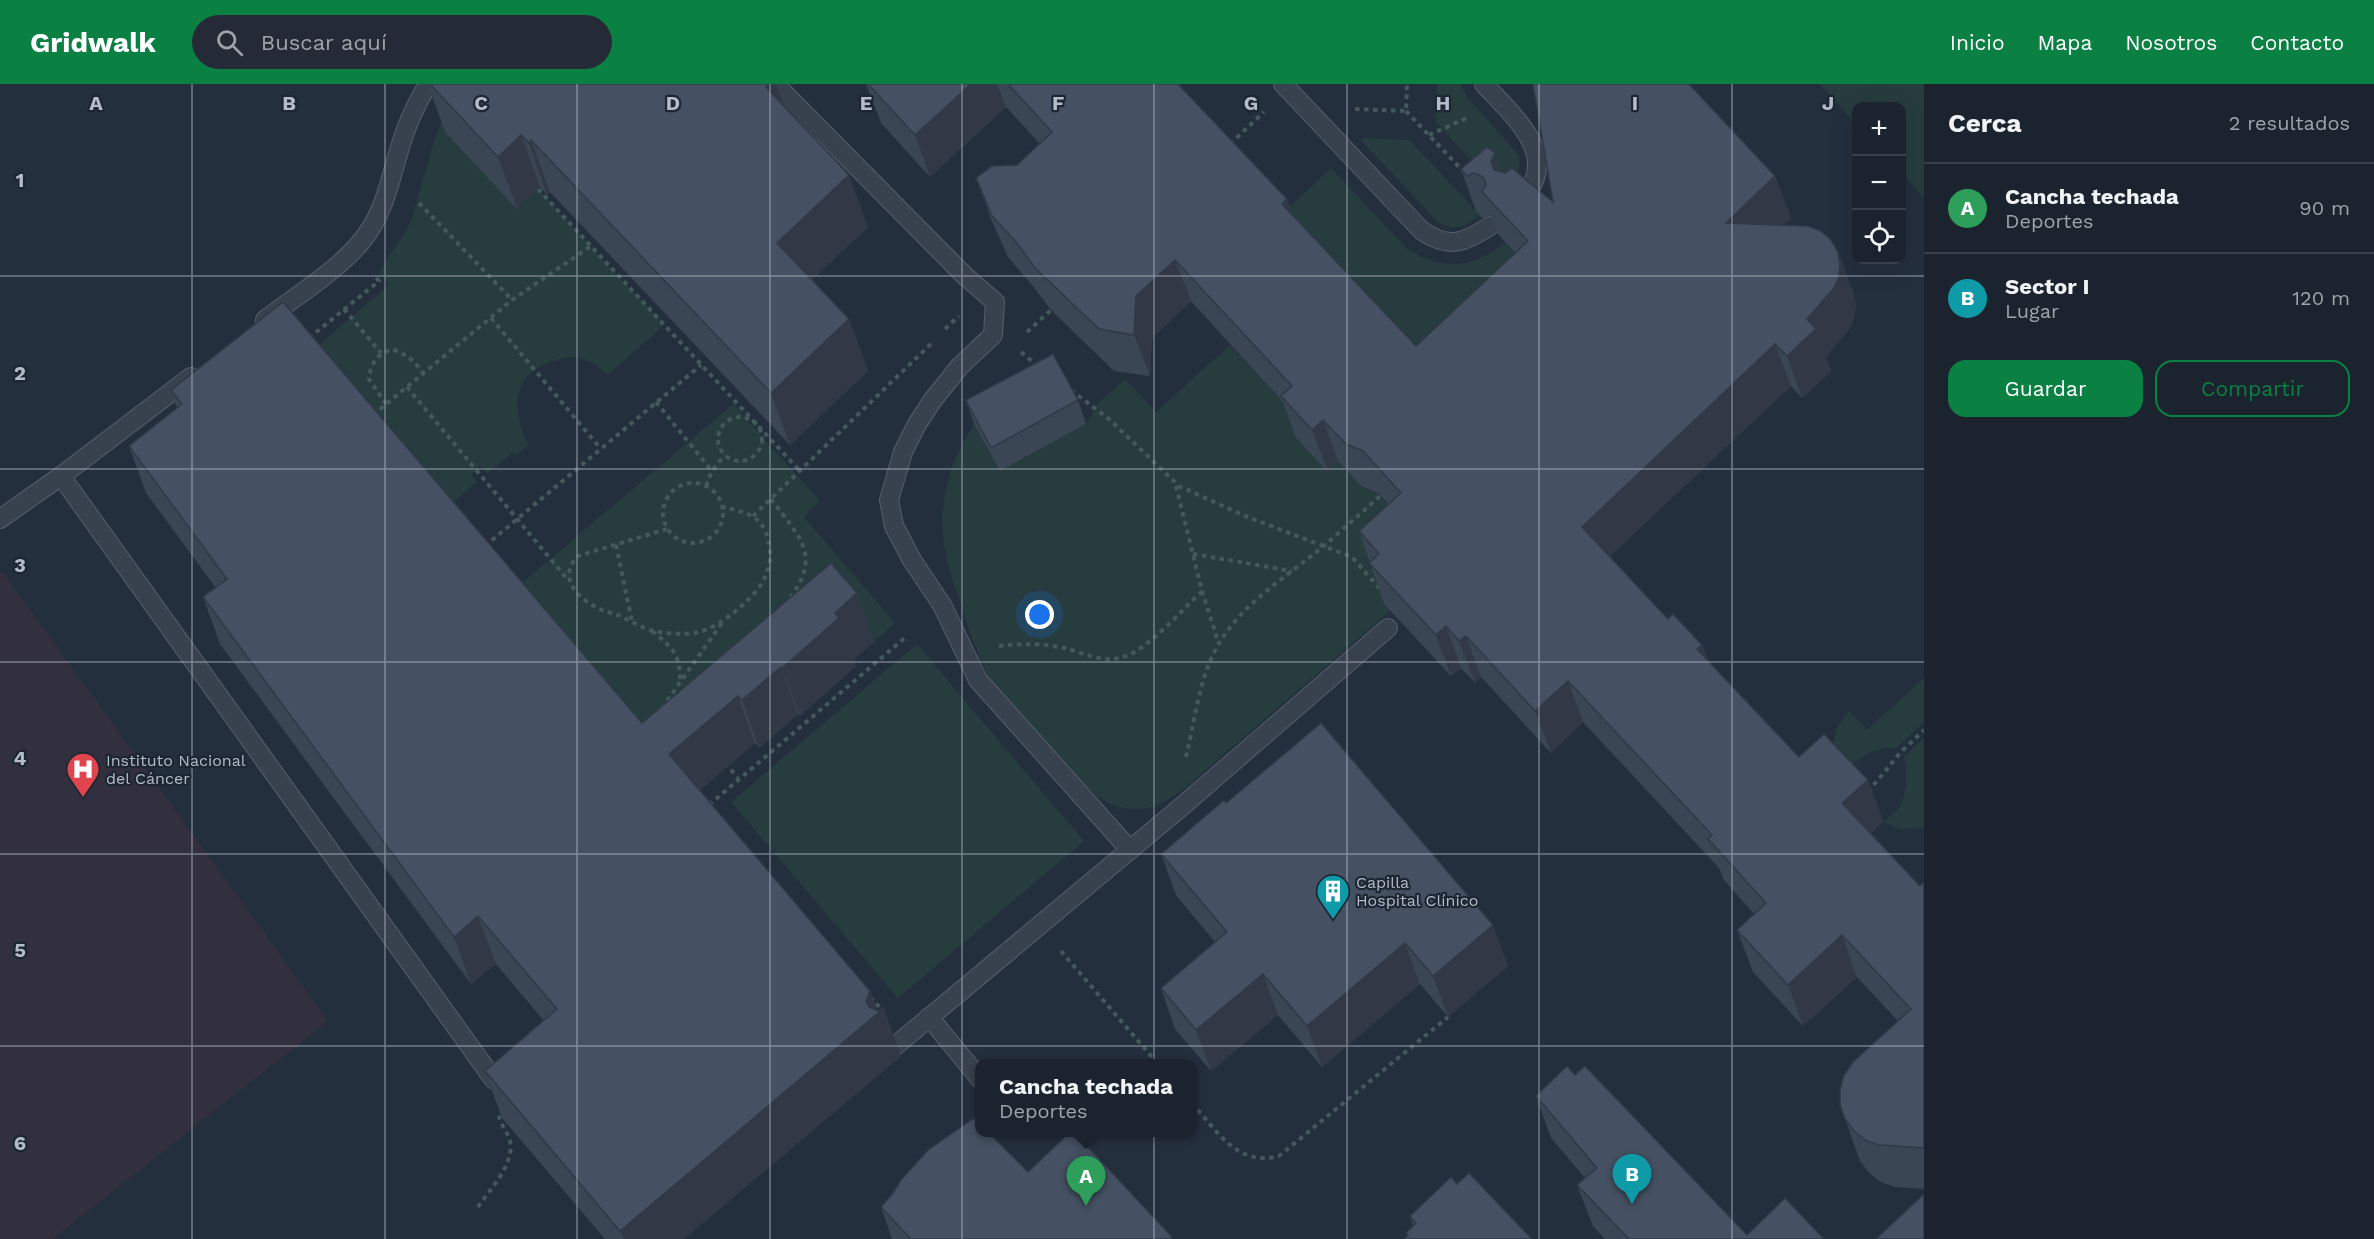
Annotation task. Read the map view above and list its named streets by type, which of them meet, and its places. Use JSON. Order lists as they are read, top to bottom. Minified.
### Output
{"places":{"hospital":["Instituto Nacional del Cáncer"],"building":["Capilla Hospital Clínico"]},"page":{"header":"Gridwalk","search":"Buscar aquí","nav":["Inicio","Mapa","Nosotros","Contacto"],"heading":["Cerca","2 resultados"],"map_buttons":["+","−"],"list":[{"mark":"A","name":"Cancha techada","note":"Deportes","value":"90 m"},{"mark":"B","name":"Sector I","note":"Lugar","value":"120 m"}],"buttons":["Guardar","Compartir"],"popup":["Cancha techada","Deportes"],"pins":["B","A"]},"grid":{"columns":["A","B","C","D","E","F","G","H","I","J"],"rows":["1","2","3","4","5","6"]}}
